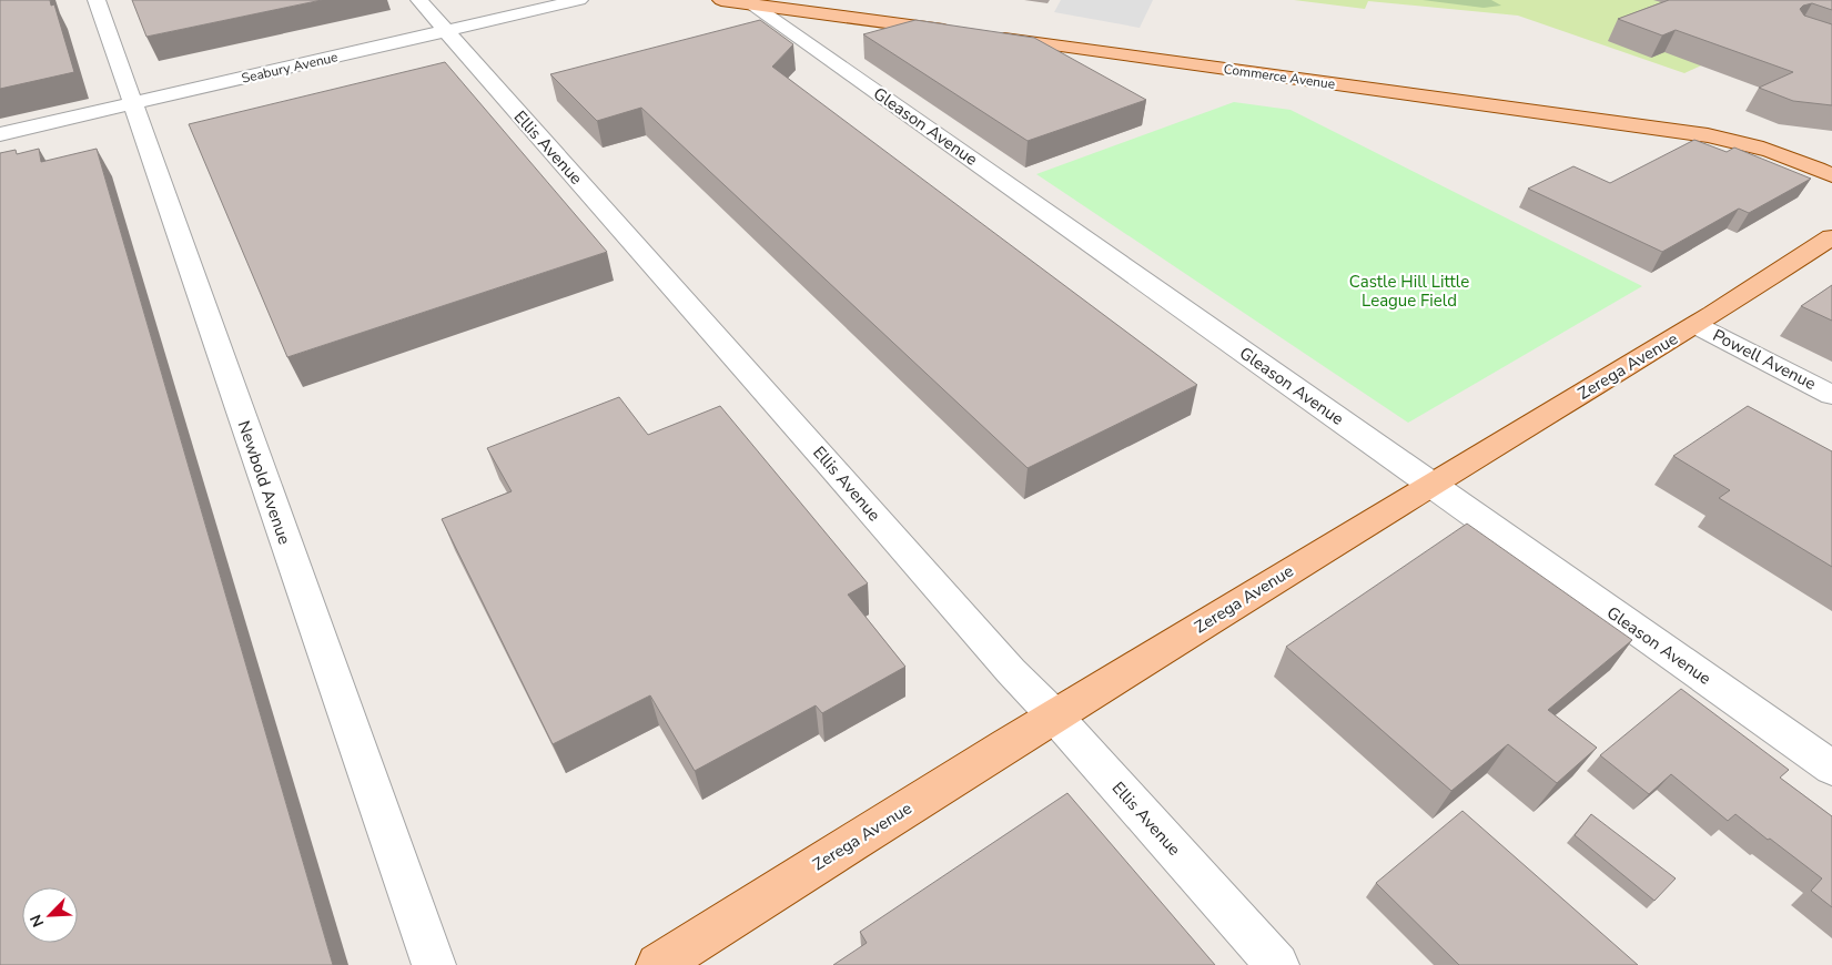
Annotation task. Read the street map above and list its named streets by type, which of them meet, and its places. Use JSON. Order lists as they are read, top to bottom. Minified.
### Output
{"streets":{"main road":["Commerce Avenue","Zerega Avenue"],"street":["Seabury Avenue","Gleason Avenue","Ellis Avenue","Powell Avenue","Newbold Avenue"]},"crossings":[["Seabury Avenue","Ellis Avenue"],["Seabury Avenue","Newbold Avenue"],["Gleason Avenue","Zerega Avenue"],["Ellis Avenue","Zerega Avenue"],["Powell Avenue","Zerega Avenue"]],"parks":["Castle Hill Little League Field"],"north":"bottom left"}
